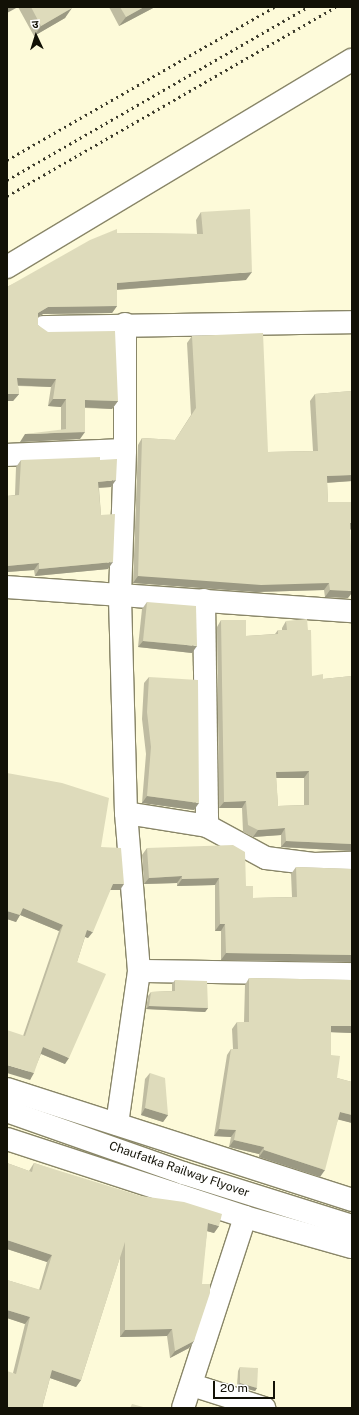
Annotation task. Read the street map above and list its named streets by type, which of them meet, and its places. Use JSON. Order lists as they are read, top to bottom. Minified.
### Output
{"streets":{"street":["Chaufatka Railway Flyover"]},"scale_bar":"20 m","north":"top"}
